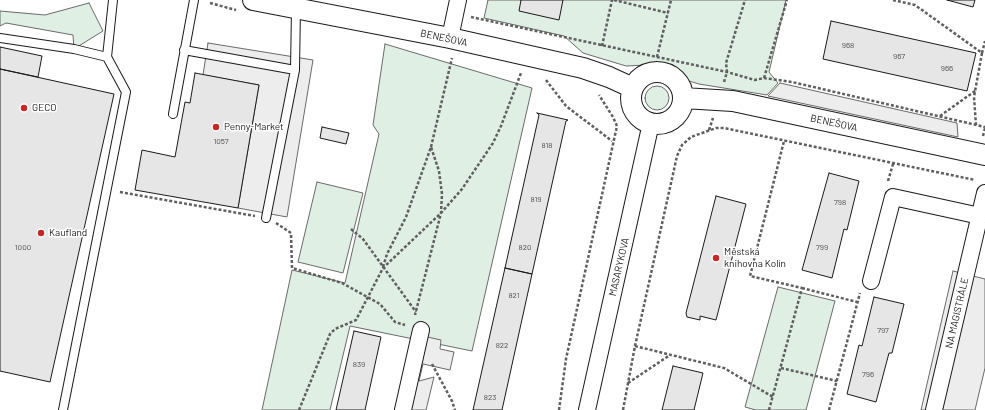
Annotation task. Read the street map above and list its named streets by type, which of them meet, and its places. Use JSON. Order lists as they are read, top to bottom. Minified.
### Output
{"streets":{"street":["BENEŠOVA","MASARYKOVA","NA MAGISTRÁLE"]},"crossings":[["BENEŠOVA","MASARYKOVA"]],"places":["GECO","Penny-Market","Kaufland","Městská knihovna Kolín"],"house_numbers":["968","967","966","1057","818","819","798","1000","820","799","821","797","822","839","796","823"]}
